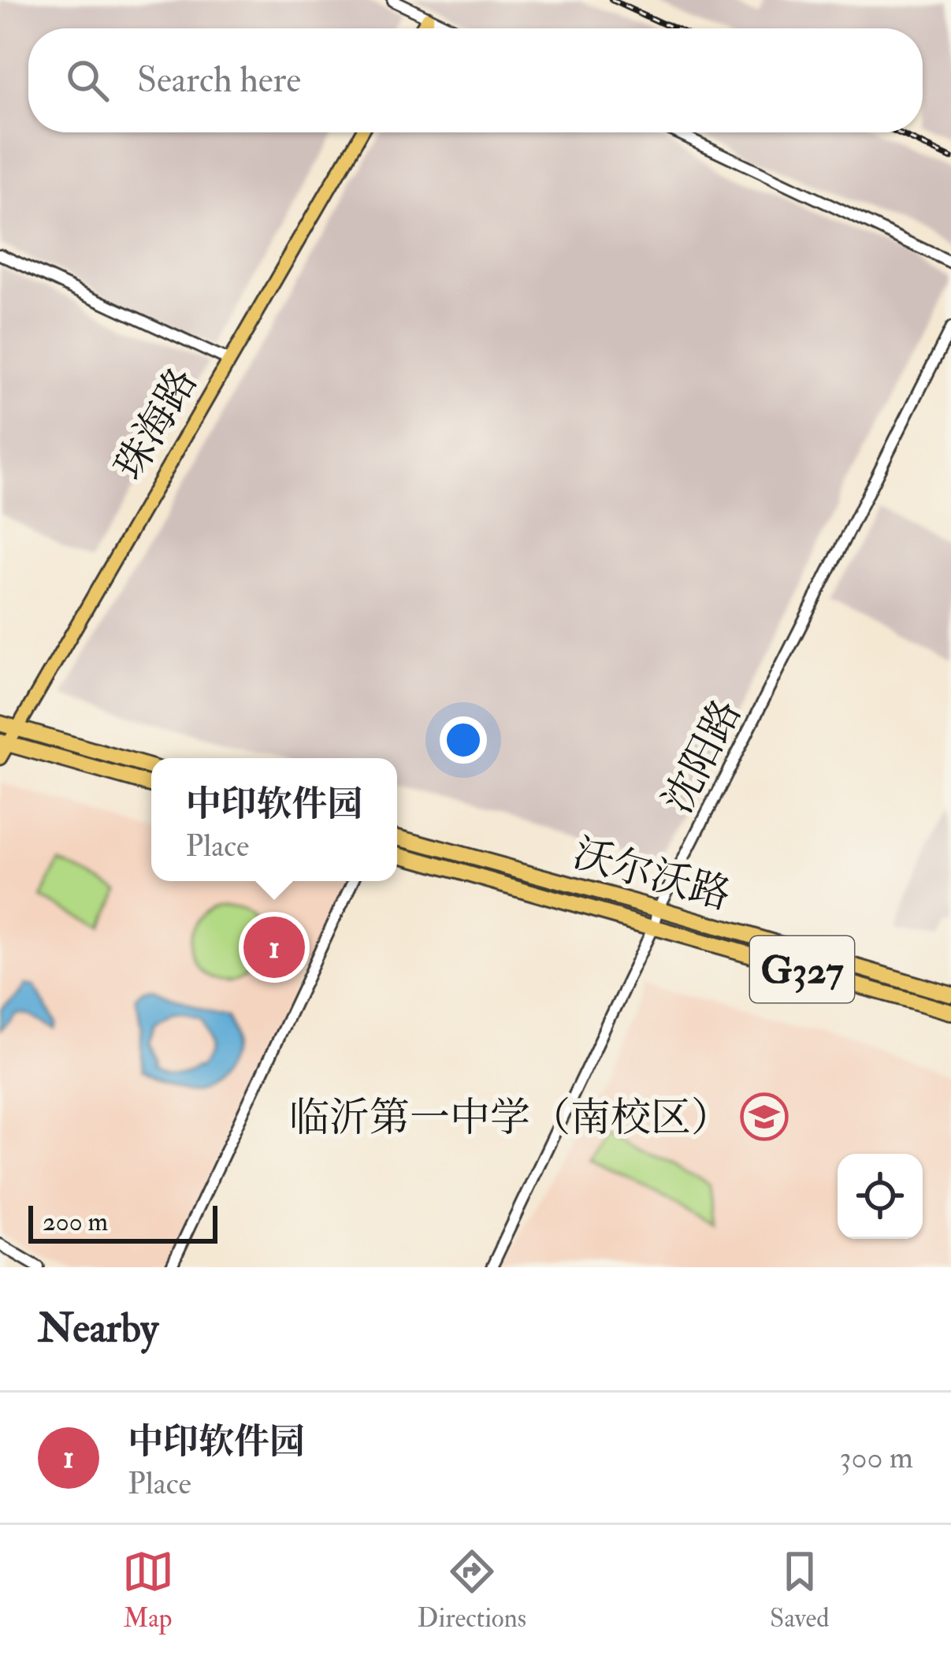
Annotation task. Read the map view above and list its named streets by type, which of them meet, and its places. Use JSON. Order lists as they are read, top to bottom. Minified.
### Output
{"streets":{"highway":["沃尔沃路","G327"],"main road":["珠海路"],"street":["沈阳路"]},"crossings":[["沈阳路","沃尔沃路"]],"places":{"school or university":["临沂第一中学（南校区）"]},"scale_bar":"200 m","page":{"search":"Search here","popup":["中印软件园","Place"],"pins":"1","scale":"200 m","heading":"Nearby","list":[{"mark":"1","name":"中印软件园","note":"Place","value":"300 m"}],"nav":["Map","Directions","Saved"]}}
